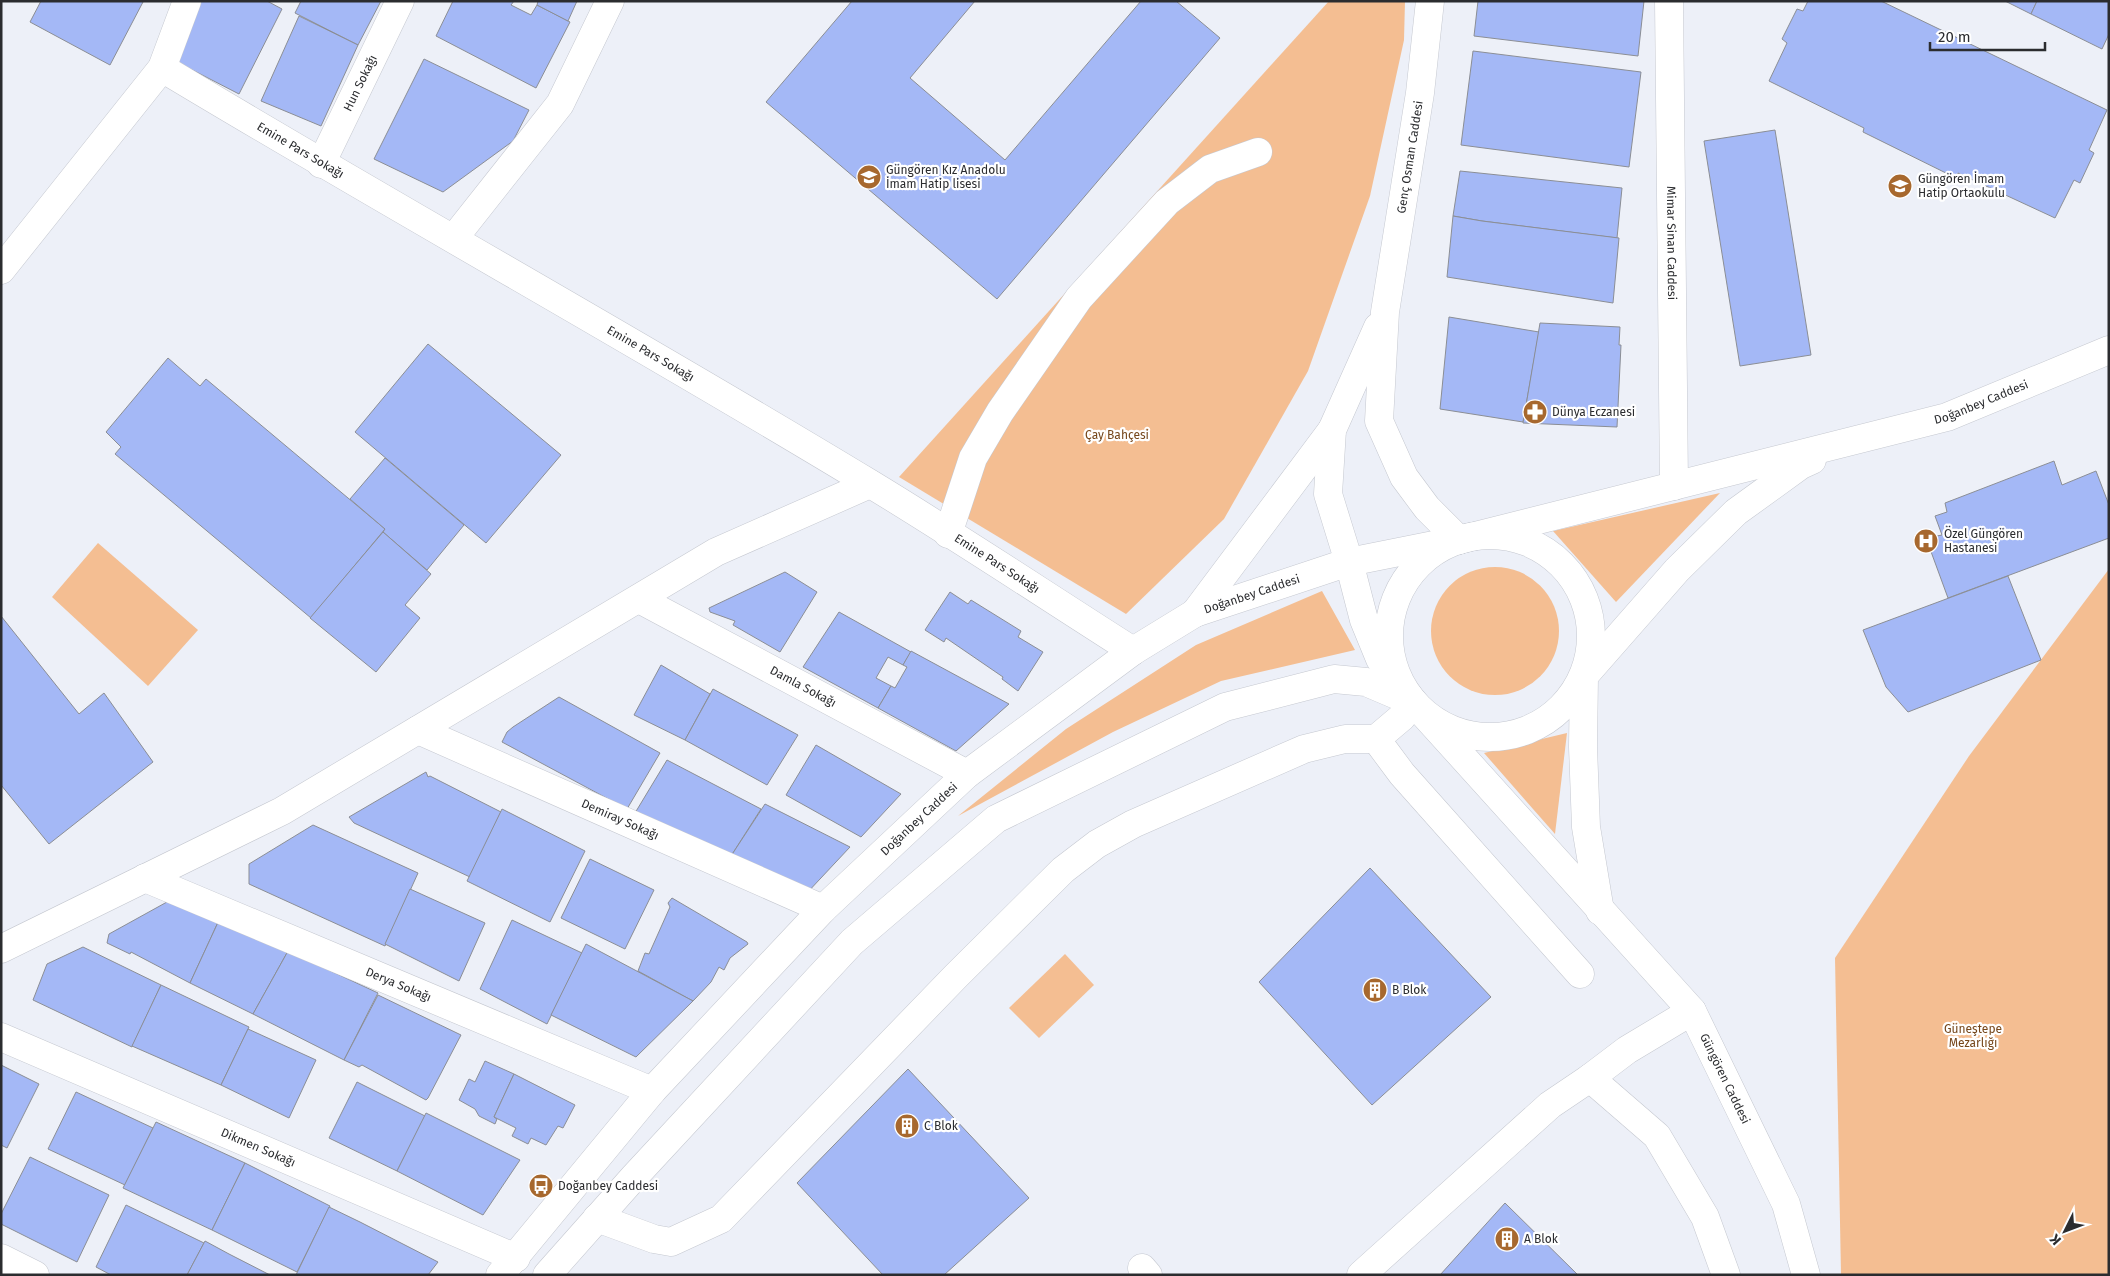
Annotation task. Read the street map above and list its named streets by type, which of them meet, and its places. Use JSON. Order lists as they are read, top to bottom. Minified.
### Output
{"streets":{"street":["Hun Sokağı","Emine Pars Sokağı","Genç Osman Caddesi","Mimar Sinan Caddesi","Doğanbey Caddesi","Damla Sokağı","Demiray Sokağı","Derya Sokağı","Güngören Caddesi","Dikmen Sokağı"]},"crossings":[["Hun Sokağı","Emine Pars Sokağı"],["Emine Pars Sokağı","Doğanbey Caddesi"],["Doğanbey Caddesi","Damla Sokağı"],["Doğanbey Caddesi","Demiray Sokağı"],["Doğanbey Caddesi","Derya Sokağı"],["Doğanbey Caddesi","Dikmen Sokağı"]],"parks":["Çay Bahçesi","Güneştepe Mezarlığı"],"places":{"school or university":["Güngören Kız Anadolu İmam Hatip lisesi","Güngören İmam Hatip Ortaokulu"],"pharmacy":["Dünya Eczanesi"],"hospital":["Özel Güngören Hastanesi"],"building":["B Blok","C Blok","A Blok"],"bus stop":["Doğanbey Caddesi"]},"scale_bar":"20 m","north":"bottom left"}
